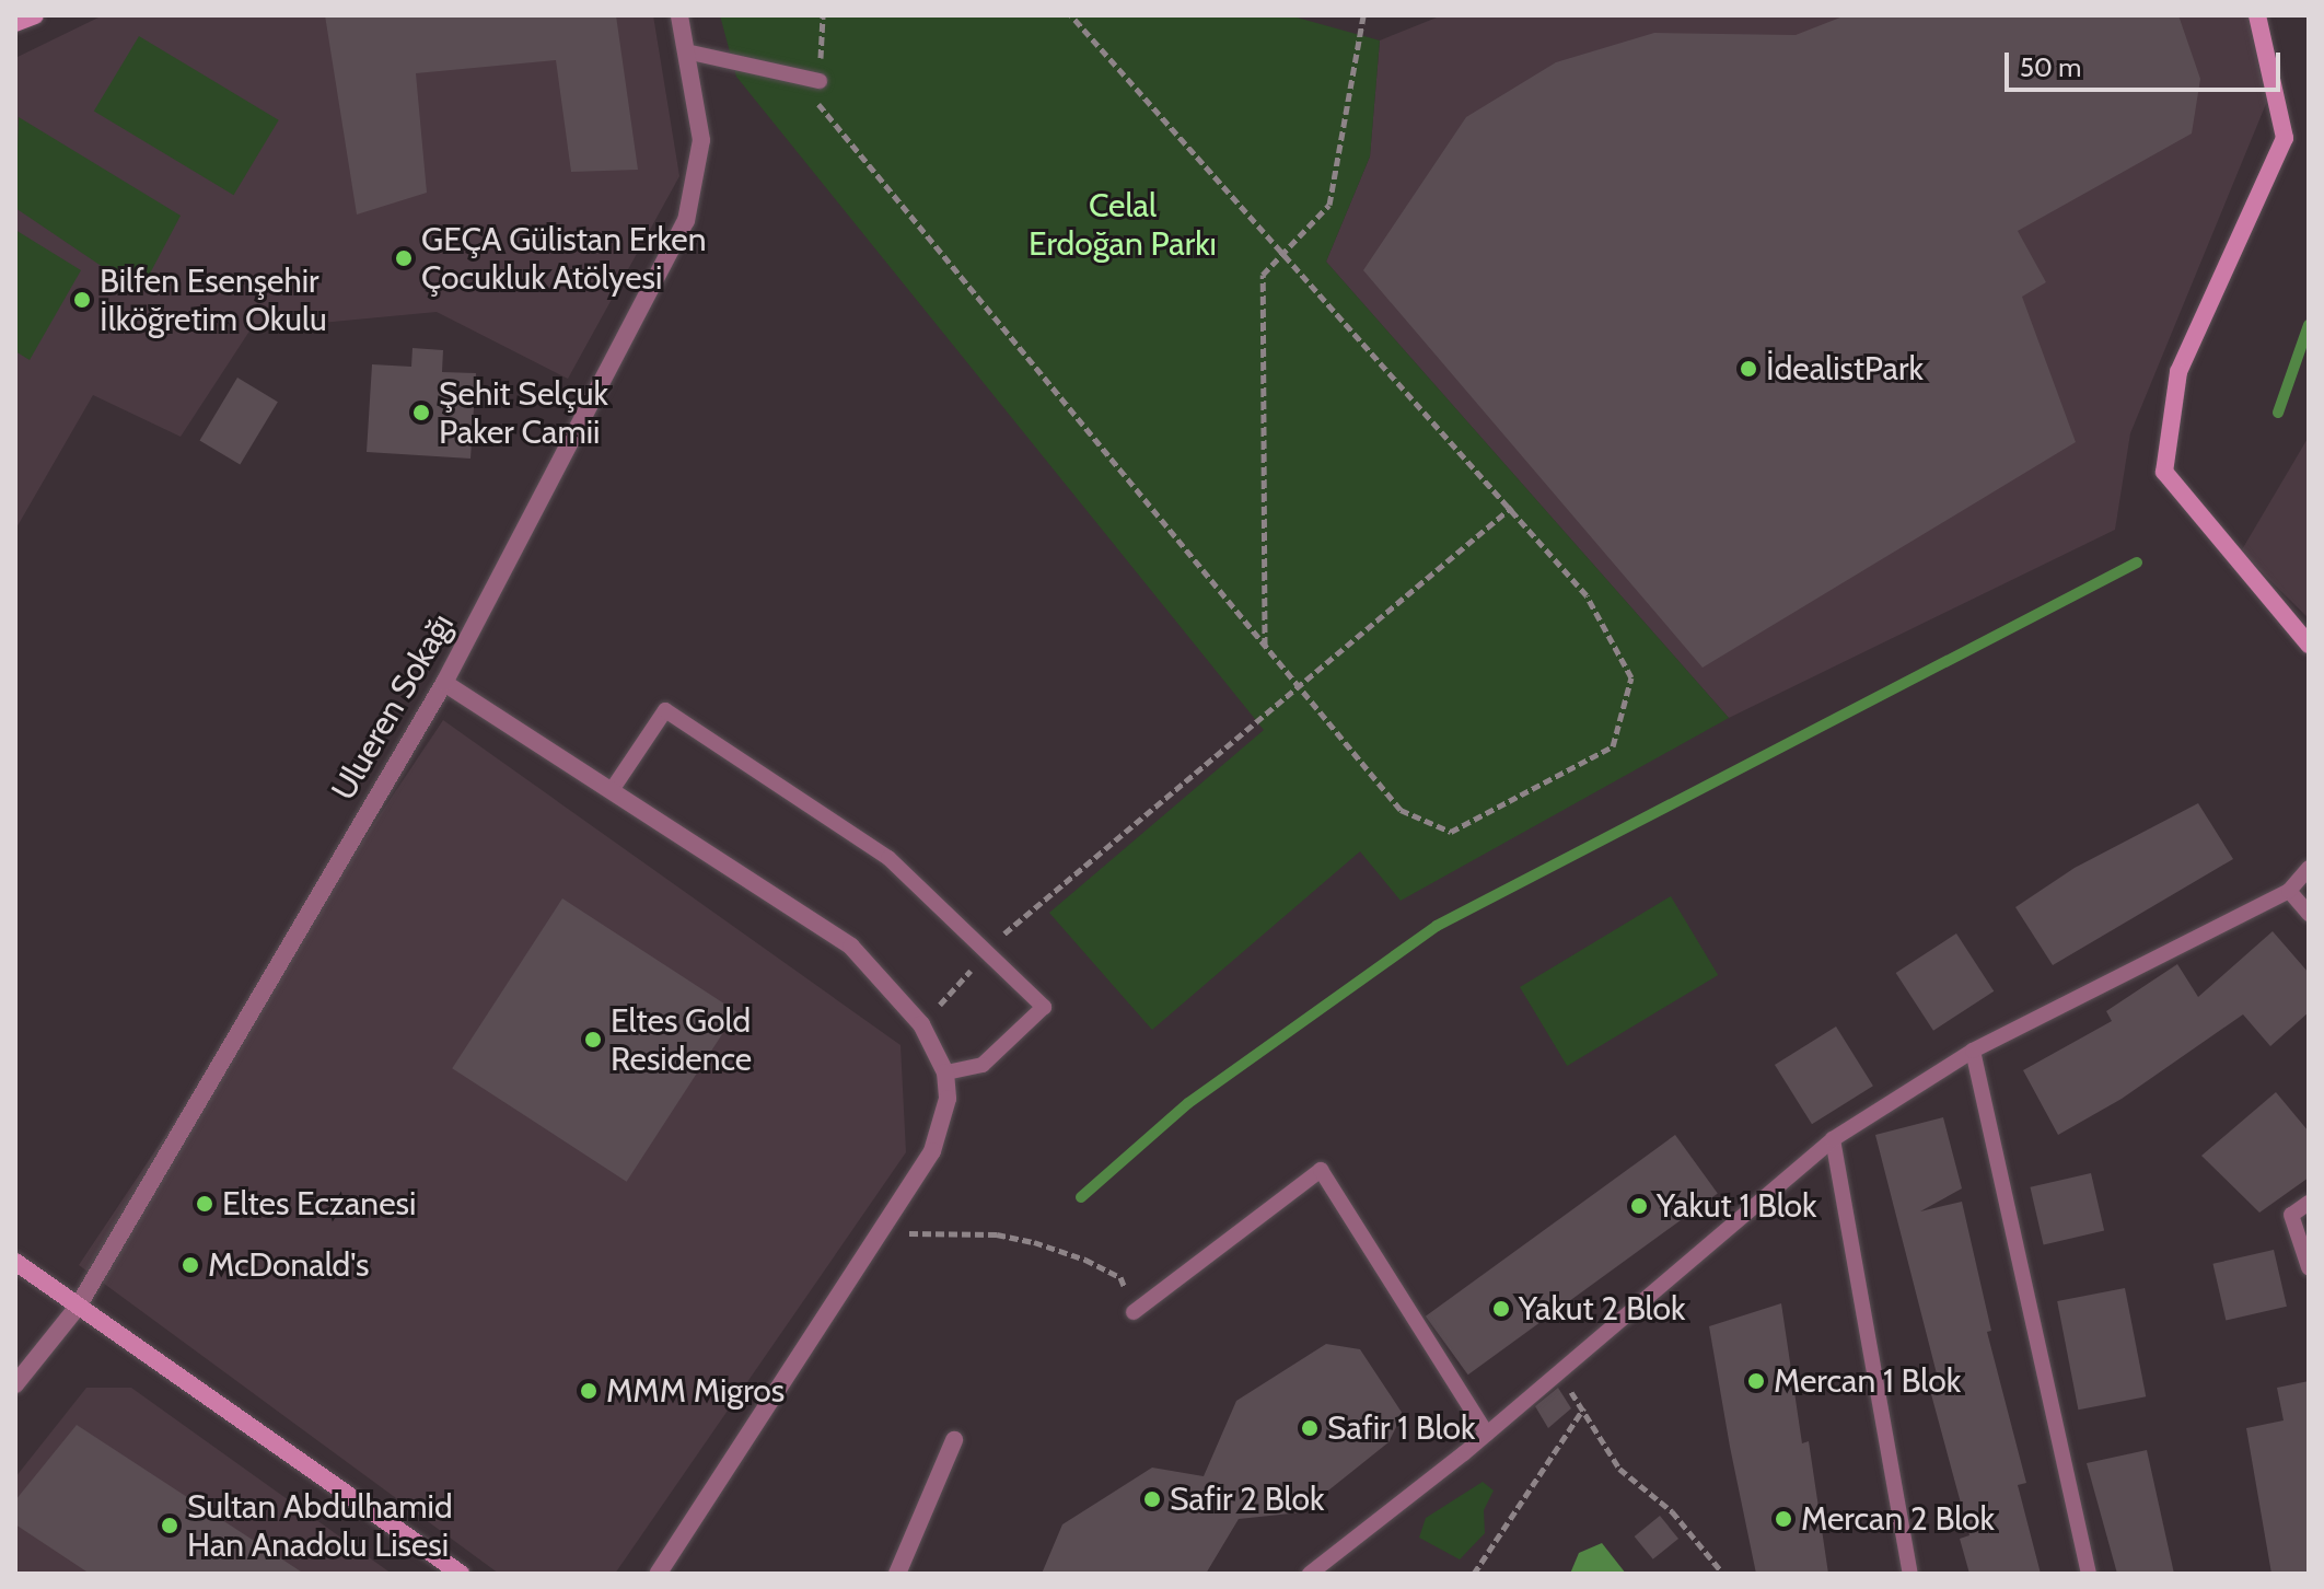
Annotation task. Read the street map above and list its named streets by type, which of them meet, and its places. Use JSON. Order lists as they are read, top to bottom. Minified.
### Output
{"streets":{"street":["Ulueren Sokağı"]},"parks":["Celal Erdoğan Parkı"],"places":["GEÇA Gülistan Erken Çocukluk Atölyesi","Bilfen Esenşehir İlköğretim Okulu","İdealistPark","Şehit Selçuk Paker Camii","Eltes Gold Residence","Eltes Eczanesi","Yakut 1 Blok","McDonald's","Yakut 2 Blok","Mercan 1 Blok","MMM Migros","Safir 1 Blok","Safir 2 Blok","Mercan 2 Blok","Sultan Abdulhamid Han Anadolu Lisesi"],"scale_bar":"50 m"}
